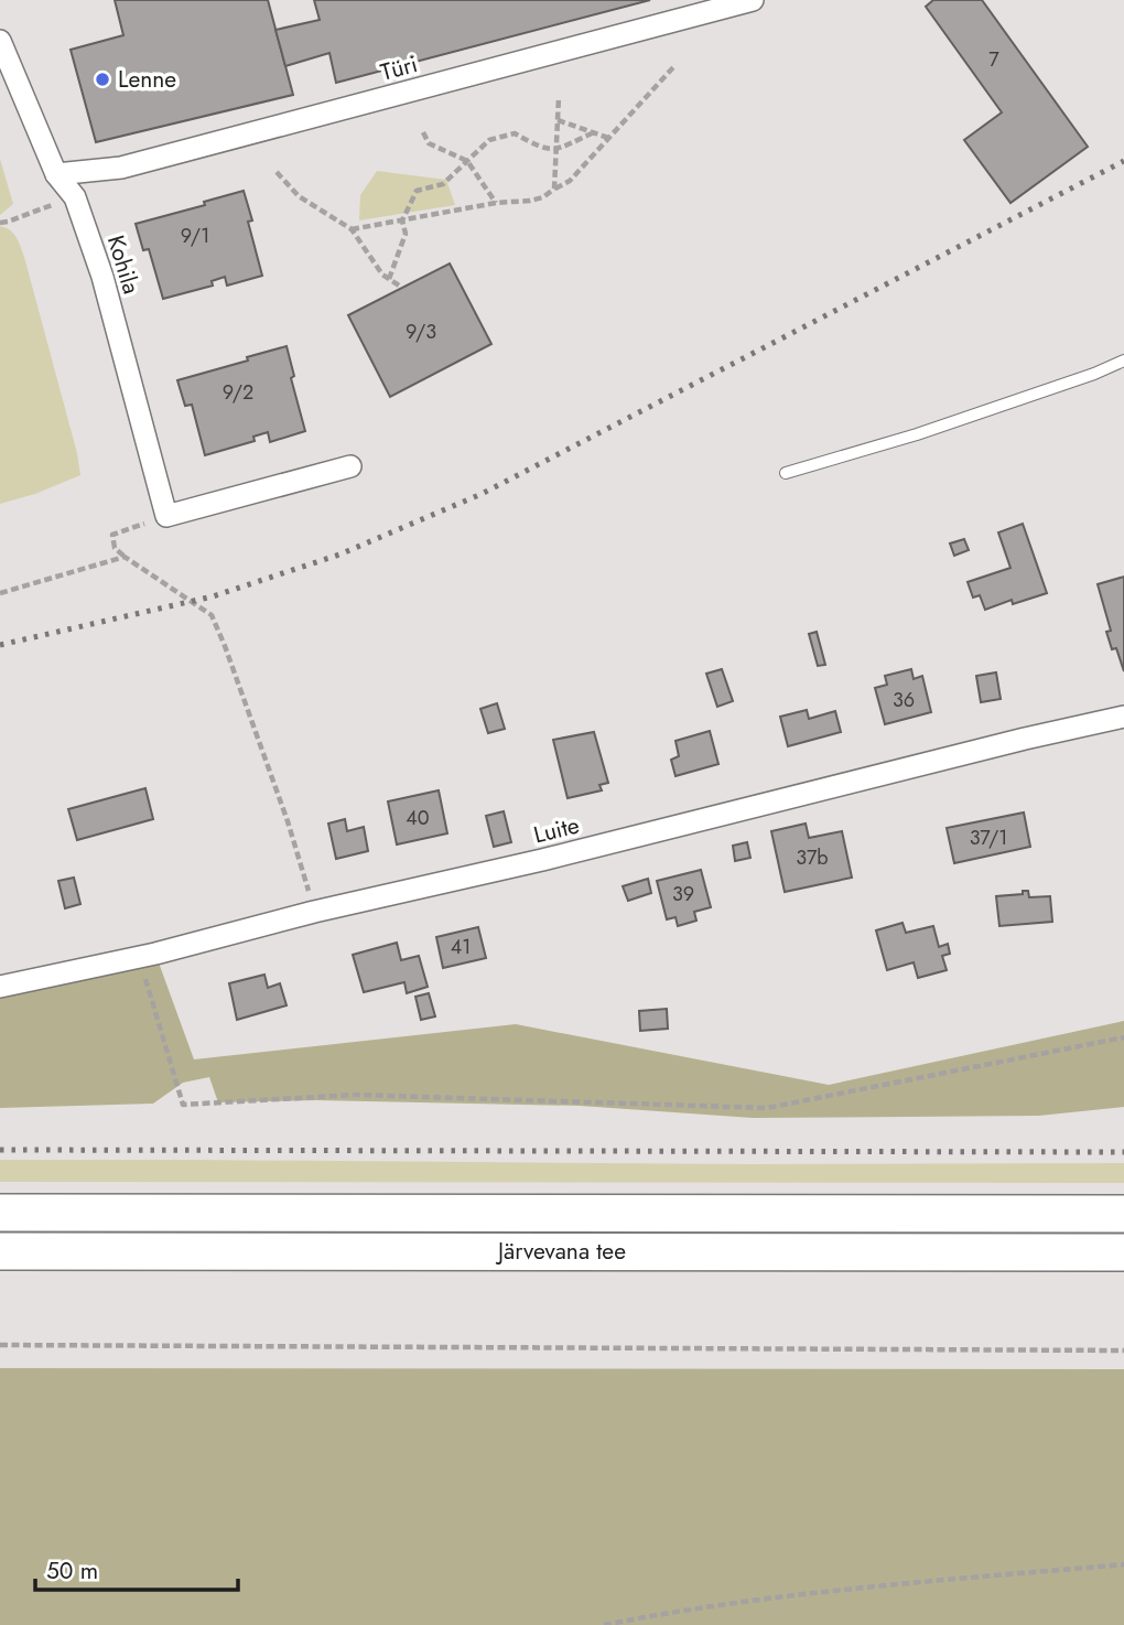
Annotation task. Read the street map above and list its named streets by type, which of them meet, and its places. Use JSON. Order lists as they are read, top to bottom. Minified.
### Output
{"streets":{"highway":["Järvevana tee"],"street":["Türi","Kohila","Luite"]},"crossings":[["Türi","Kohila"]],"places":["Lenne"],"house_numbers":["7","9/1","9/3","9/2","36","40","37/1","37b","39","41"],"scale_bar":"50 m"}
